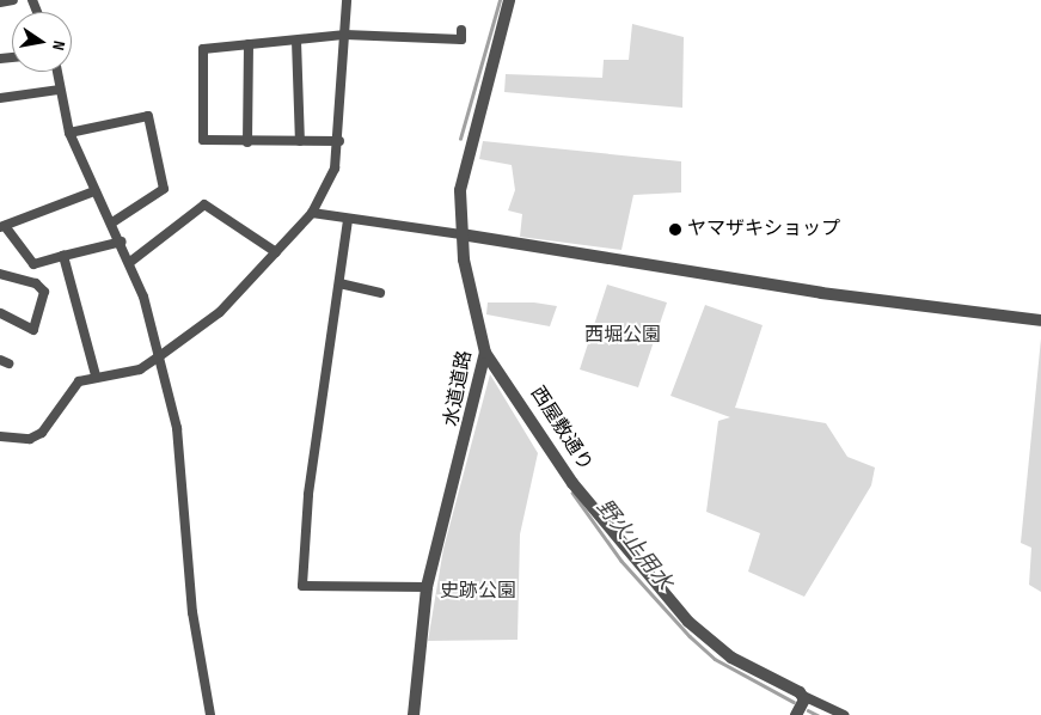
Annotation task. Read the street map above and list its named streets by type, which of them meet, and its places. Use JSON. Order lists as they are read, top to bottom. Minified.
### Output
{"streets":{"street":["水道道路","西屋敷通り"]},"crossings":[["水道道路","西屋敷通り"]],"water":["野火止用水"],"parks":["西堀公園","史跡公園"],"places":["ヤマザキショップ"],"north":"right"}
